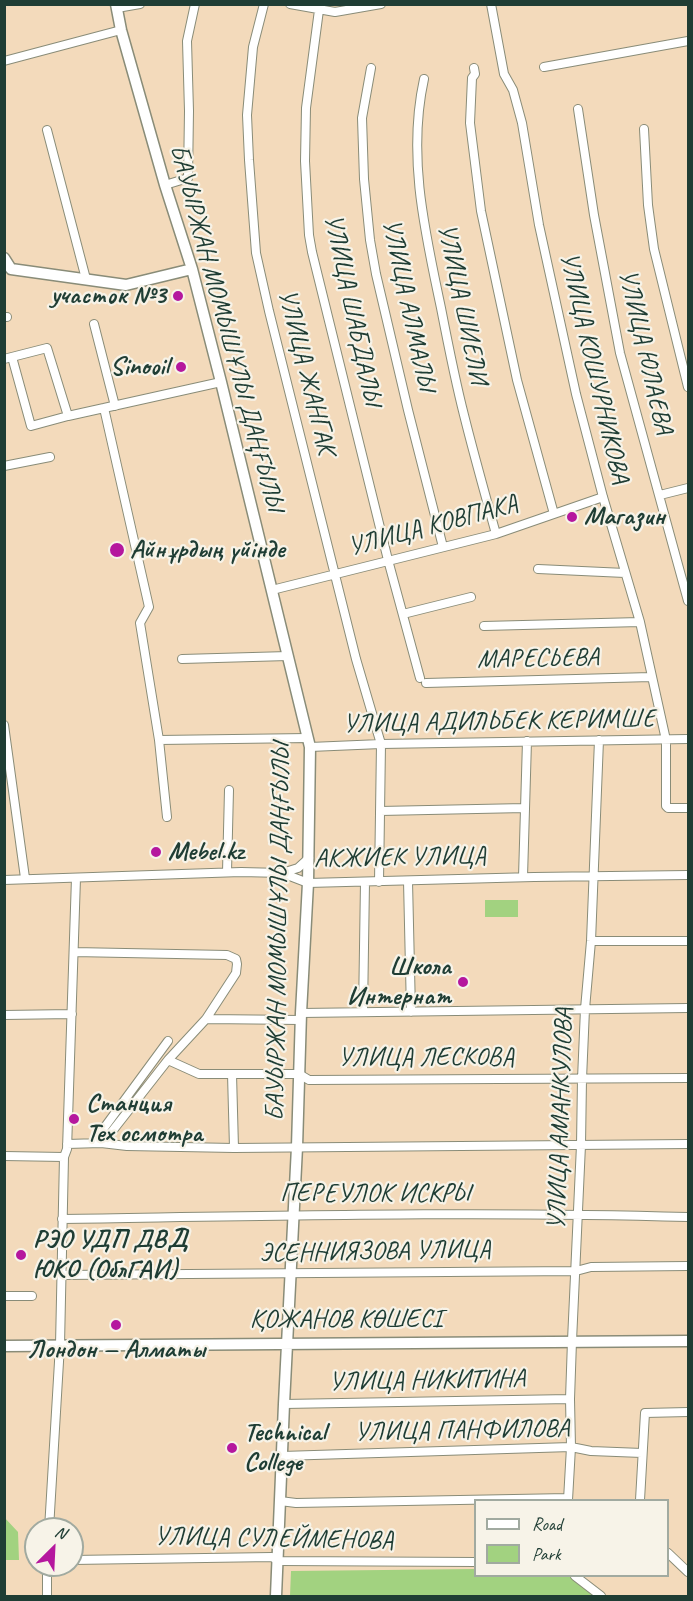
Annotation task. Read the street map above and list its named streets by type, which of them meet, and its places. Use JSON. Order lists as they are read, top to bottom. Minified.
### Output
{"streets":{"main road":["БАУЫРЖАН МОМЫШҰЛЫ ДАҢҒЫЛЫ","ҚОЖАНОВ КӨШЕСІ"],"street":["УЛИЦА ШИЕЛИ","УЛИЦА АЛМАЛЫ","УЛИЦА ШАБДАЛЫ","УЛИЦА ЮЛАЕВА","УЛИЦА КОШУРНИКОВА","УЛИЦА ЖАНГАК","УЛИЦА КОВПАКА","МАРЕСЬЕВА","УЛИЦА АДИЛЬБЕК КЕРИМШЕ","АКЖИЕК УЛИЦА","УЛИЦА ЛЕСКОВА","УЛИЦА АМАНКУЛОВА","ПЕРЕУЛОК ИСКРЫ","ЭСЕННИЯЗОВА УЛИЦА","УЛИЦА НИКИТИНА","УЛИЦА ПАНФИЛОВА","УЛИЦА СУЛЕЙМЕНОВА"]},"crossings":[["УЛИЦА ШИЕЛИ","УЛИЦА КОВПАКА"],["УЛИЦА АЛМАЛЫ","УЛИЦА КОВПАКА"],["УЛИЦА ШАБДАЛЫ","УЛИЦА КОВПАКА"],["УЛИЦА ШАБДАЛЫ","МАРЕСЬЕВА"],["БАУЫРЖАН МОМЫШҰЛЫ ДАҢҒЫЛЫ","УЛИЦА КОВПАКА"],["БАУЫРЖАН МОМЫШҰЛЫ ДАҢҒЫЛЫ","УЛИЦА АДИЛЬБЕК КЕРИМШЕ"],["БАУЫРЖАН МОМЫШҰЛЫ ДАҢҒЫЛЫ","АКЖИЕК УЛИЦА"],["БАУЫРЖАН МОМЫШҰЛЫ ДАҢҒЫЛЫ","УЛИЦА ЛЕСКОВА"],["БАУЫРЖАН МОМЫШҰЛЫ ДАҢҒЫЛЫ","ПЕРЕУЛОК ИСКРЫ"],["БАУЫРЖАН МОМЫШҰЛЫ ДАҢҒЫЛЫ","ЭСЕННИЯЗОВА УЛИЦА"],["БАУЫРЖАН МОМЫШҰЛЫ ДАҢҒЫЛЫ","ҚОЖАНОВ КӨШЕСІ"],["БАУЫРЖАН МОМЫШҰЛЫ ДАҢҒЫЛЫ","УЛИЦА НИКИТИНА"],["БАУЫРЖАН МОМЫШҰЛЫ ДАҢҒЫЛЫ","УЛИЦА ПАНФИЛОВА"],["БАУЫРЖАН МОМЫШҰЛЫ ДАҢҒЫЛЫ","УЛИЦА СУЛЕЙМЕНОВА"],["УЛИЦА КОШУРНИКОВА","УЛИЦА КОВПАКА"],["УЛИЦА КОШУРНИКОВА","МАРЕСЬЕВА"],["УЛИЦА КОШУРНИКОВА","УЛИЦА АДИЛЬБЕК КЕРИМШЕ"],["УЛИЦА ЖАНГАК","УЛИЦА КОВПАКА"],["УЛИЦА ЖАНГАК","УЛИЦА АДИЛЬБЕК КЕРИМШЕ"],["УЛИЦА ЖАНГАК","АКЖИЕК УЛИЦА"],["УЛИЦА АДИЛЬБЕК КЕРИМШЕ","УЛИЦА АМАНКУЛОВА"],["АКЖИЕК УЛИЦА","УЛИЦА АМАНКУЛОВА"],["УЛИЦА ЛЕСКОВА","УЛИЦА АМАНКУЛОВА"],["УЛИЦА АМАНКУЛОВА","ПЕРЕУЛОК ИСКРЫ"],["УЛИЦА АМАНКУЛОВА","ЭСЕННИЯЗОВА УЛИЦА"],["УЛИЦА АМАНКУЛОВА","ҚОЖАНОВ КӨШЕСІ"],["УЛИЦА АМАНКУЛОВА","УЛИЦА НИКИТИНА"],["УЛИЦА АМАНКУЛОВА","УЛИЦА ПАНФИЛОВА"]],"places":["участок №3","Sinooil","Магазин","Айнұрдың үйінде","Mebel.kz","Школа Интернат","Станция Тех осмотра","РЭО УДП ДВД ЮКО (ОблГАИ)","Лондон — Алматы","Technical College"],"legend":["Road","Park"],"north":"top right"}
